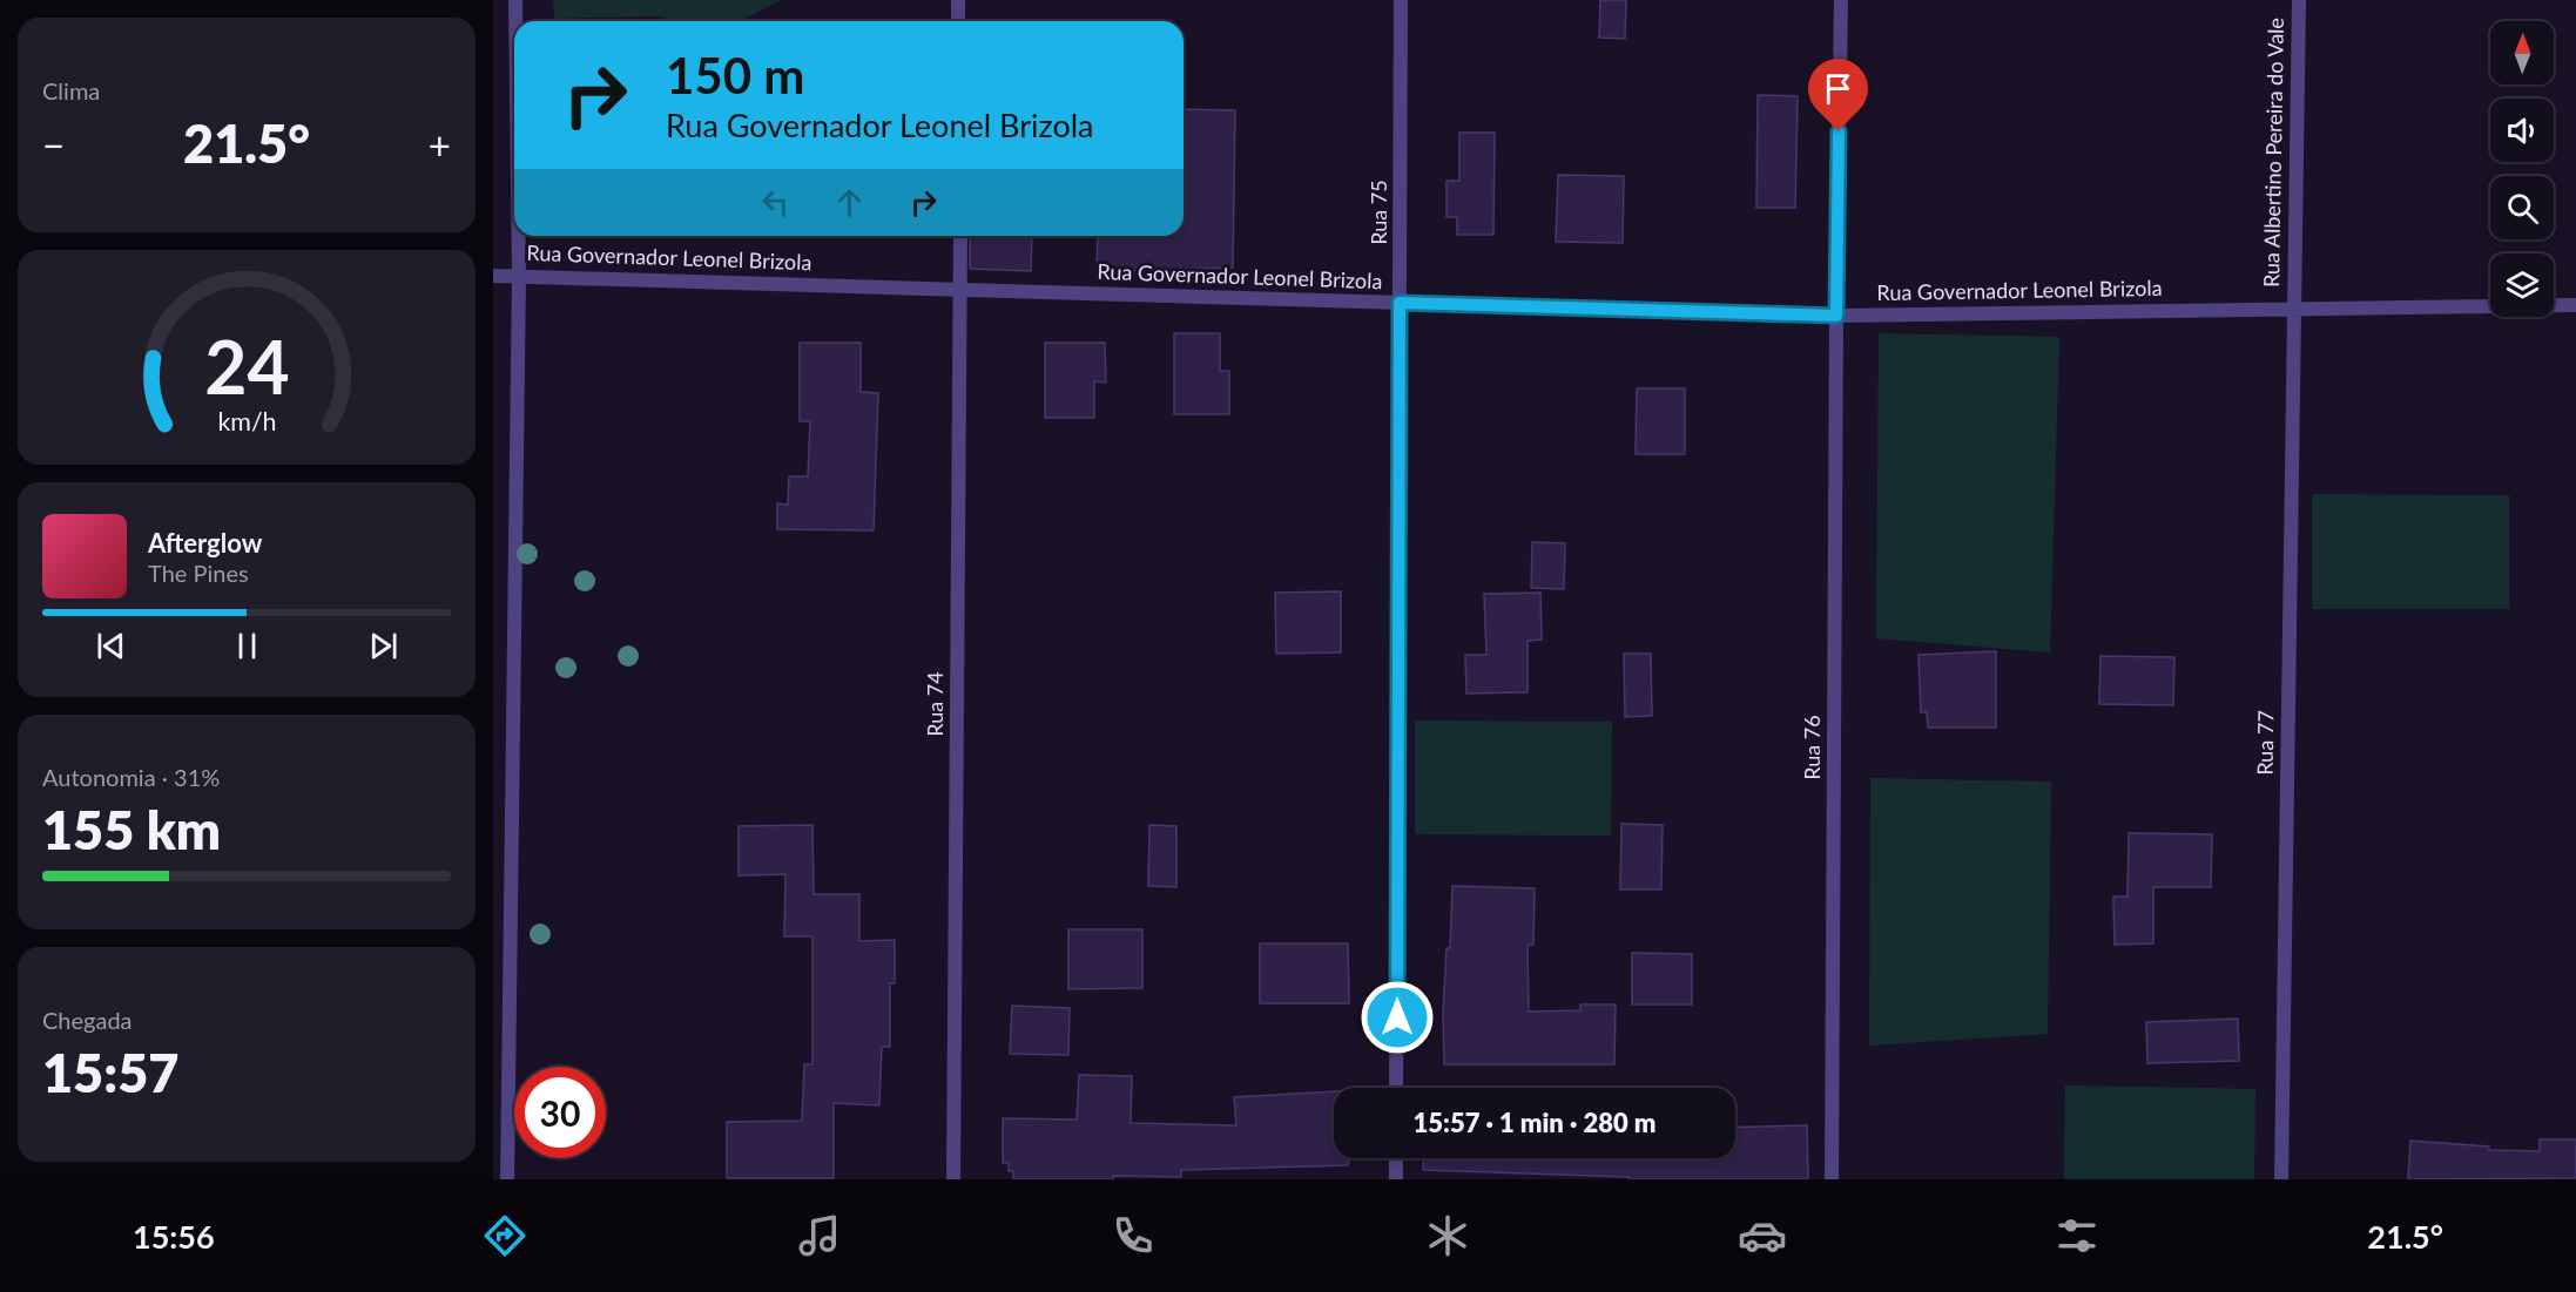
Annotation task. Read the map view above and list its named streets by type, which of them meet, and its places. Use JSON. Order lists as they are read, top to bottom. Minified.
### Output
{"streets":{"street":["Rua Albertino Pereira do Vale","Rua 75","Rua Governador Leonel Brizola","Rua 74","Rua 77","Rua 76"]},"crossings":[["Rua Albertino Pereira do Vale","Rua Governador Leonel Brizola"],["Rua Albertino Pereira do Vale","Rua 77"],["Rua 75","Rua Governador Leonel Brizola"],["Rua Governador Leonel Brizola","Rua 74"],["Rua Governador Leonel Brizola","Rua 77"],["Rua Governador Leonel Brizola","Rua 76"]],"north":"top","page":{"tile":["Clima",["Autonomia · 31%","155 km"],["Chegada","15:57"]],"turn":["150 m","Rua Governador Leonel Brizola"],"heat":["−","21.5°","+"],"song":["Afterglow","The Pines"],"limit":"30","trip":"15:57 · 1 min · 280 m","tabs":["15:56","21.5°"],"gauge":["24","km/h"]}}
